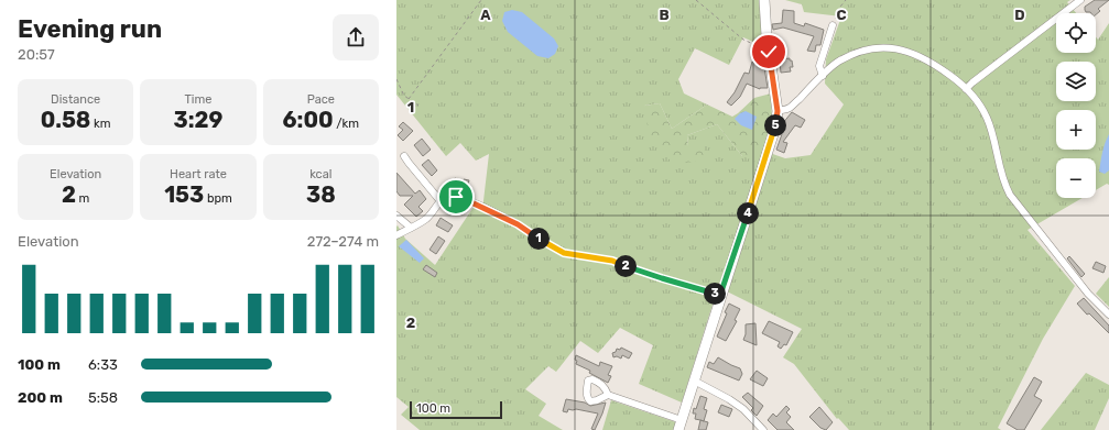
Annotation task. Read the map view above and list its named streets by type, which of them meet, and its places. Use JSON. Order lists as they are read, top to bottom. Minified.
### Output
{"scale_bar":"100 m","page":{"heading":["Evening run","20:57"],"map_buttons":["+","−"],"stats":[["Distance","0.58 km"],["Time","3:29"],["Pace","6:00 /km"],["Elevation","2 m"],["Heart rate","153 bpm"],["kcal","38"]],"pins":["5","4","1","2","3"],"chart":["Elevation","272–274 m"],"list":[{"name":"100 m","note":"6:33"},{"name":"200 m","note":"5:58"}],"scale":"100 m"},"grid":{"columns":["A","B","C","D"],"rows":["1","2"]}}
